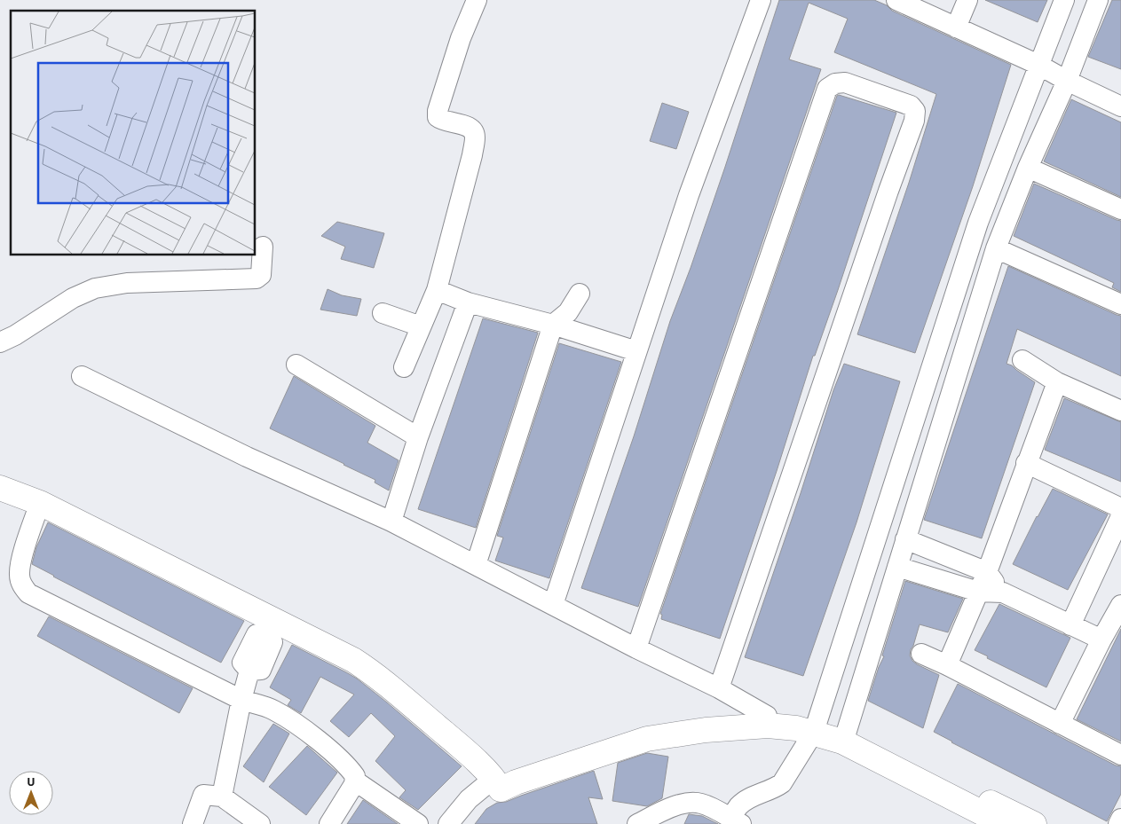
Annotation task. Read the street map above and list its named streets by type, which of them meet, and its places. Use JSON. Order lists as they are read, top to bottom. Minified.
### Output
{"north":"top"}
